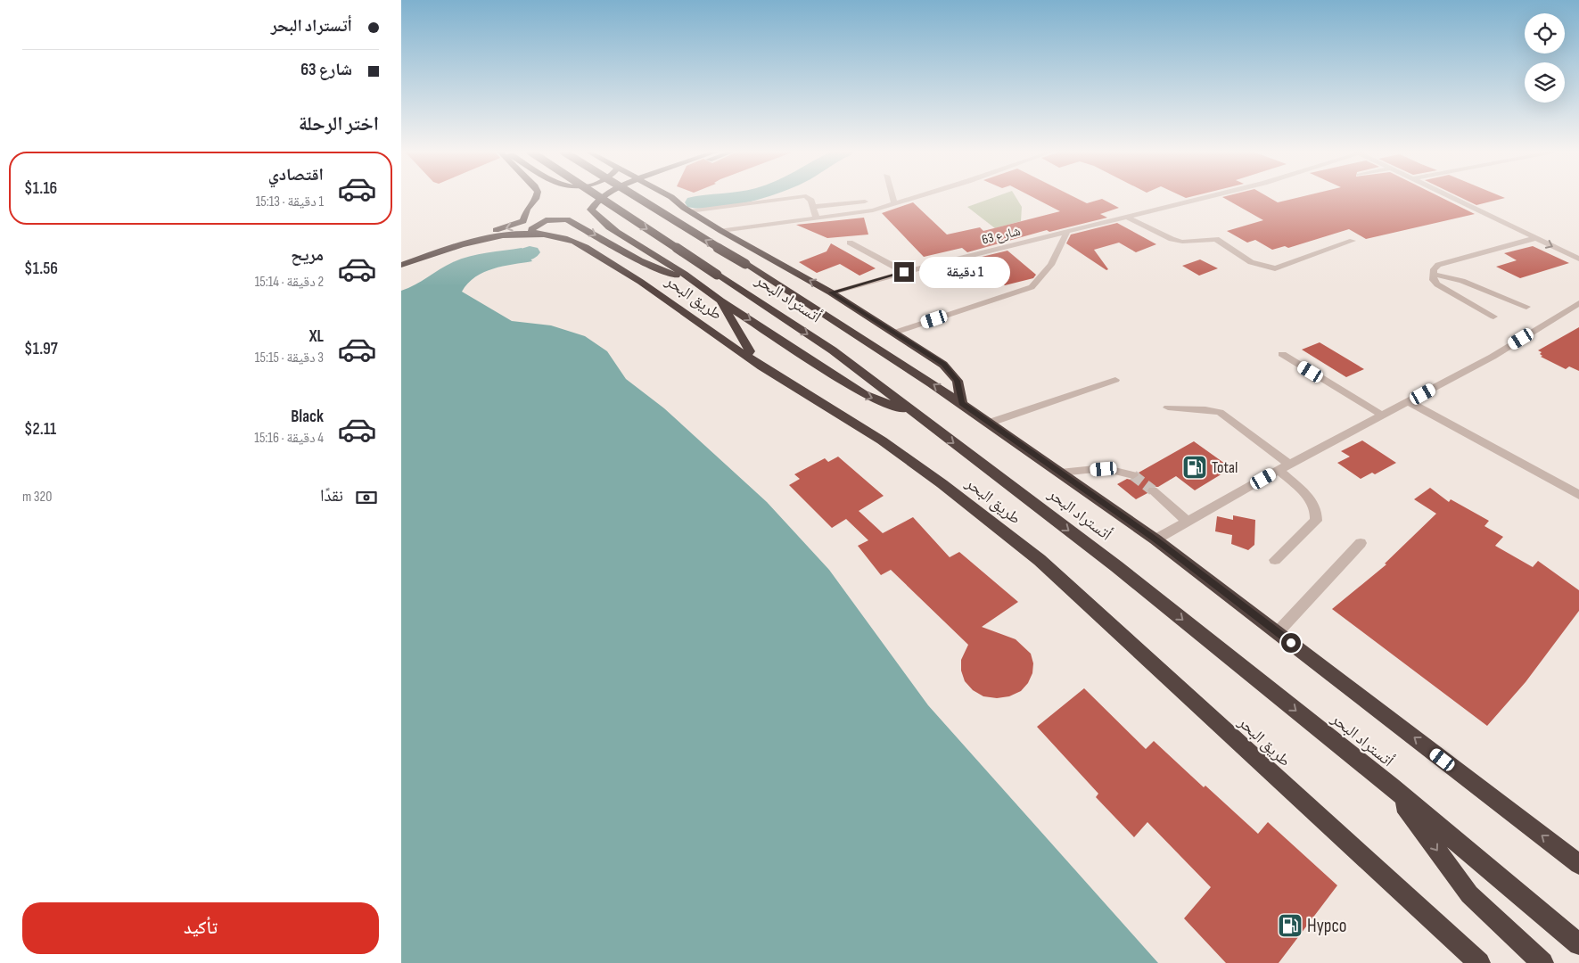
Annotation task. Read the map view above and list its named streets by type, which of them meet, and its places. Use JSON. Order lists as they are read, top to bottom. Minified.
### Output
{"streets":{"highway":["طريق البحر","أتستراد البحر"],"street":["شارع 63"]},"places":{"fuel station":["Total","Hypco"]},"page":{"banner":["أتستراد البحر","شارع 63"],"heading":"اختر الرحلة","list":[{"name":"اقتصادي","note":"1 دقيقة · 15:13","value":"$1.16"},{"name":"مريح","note":"2 دقيقة · 15:14","value":"$1.56"},{"name":"XL","note":"3 دقيقة · 15:15","value":"$1.97"},{"name":"Black","note":"4 دقيقة · 15:16","value":"$2.11"}],"bubble":"1 دقيقة","pay":["نقدًا","320 m"],"buttons":"تأكيد"}}
